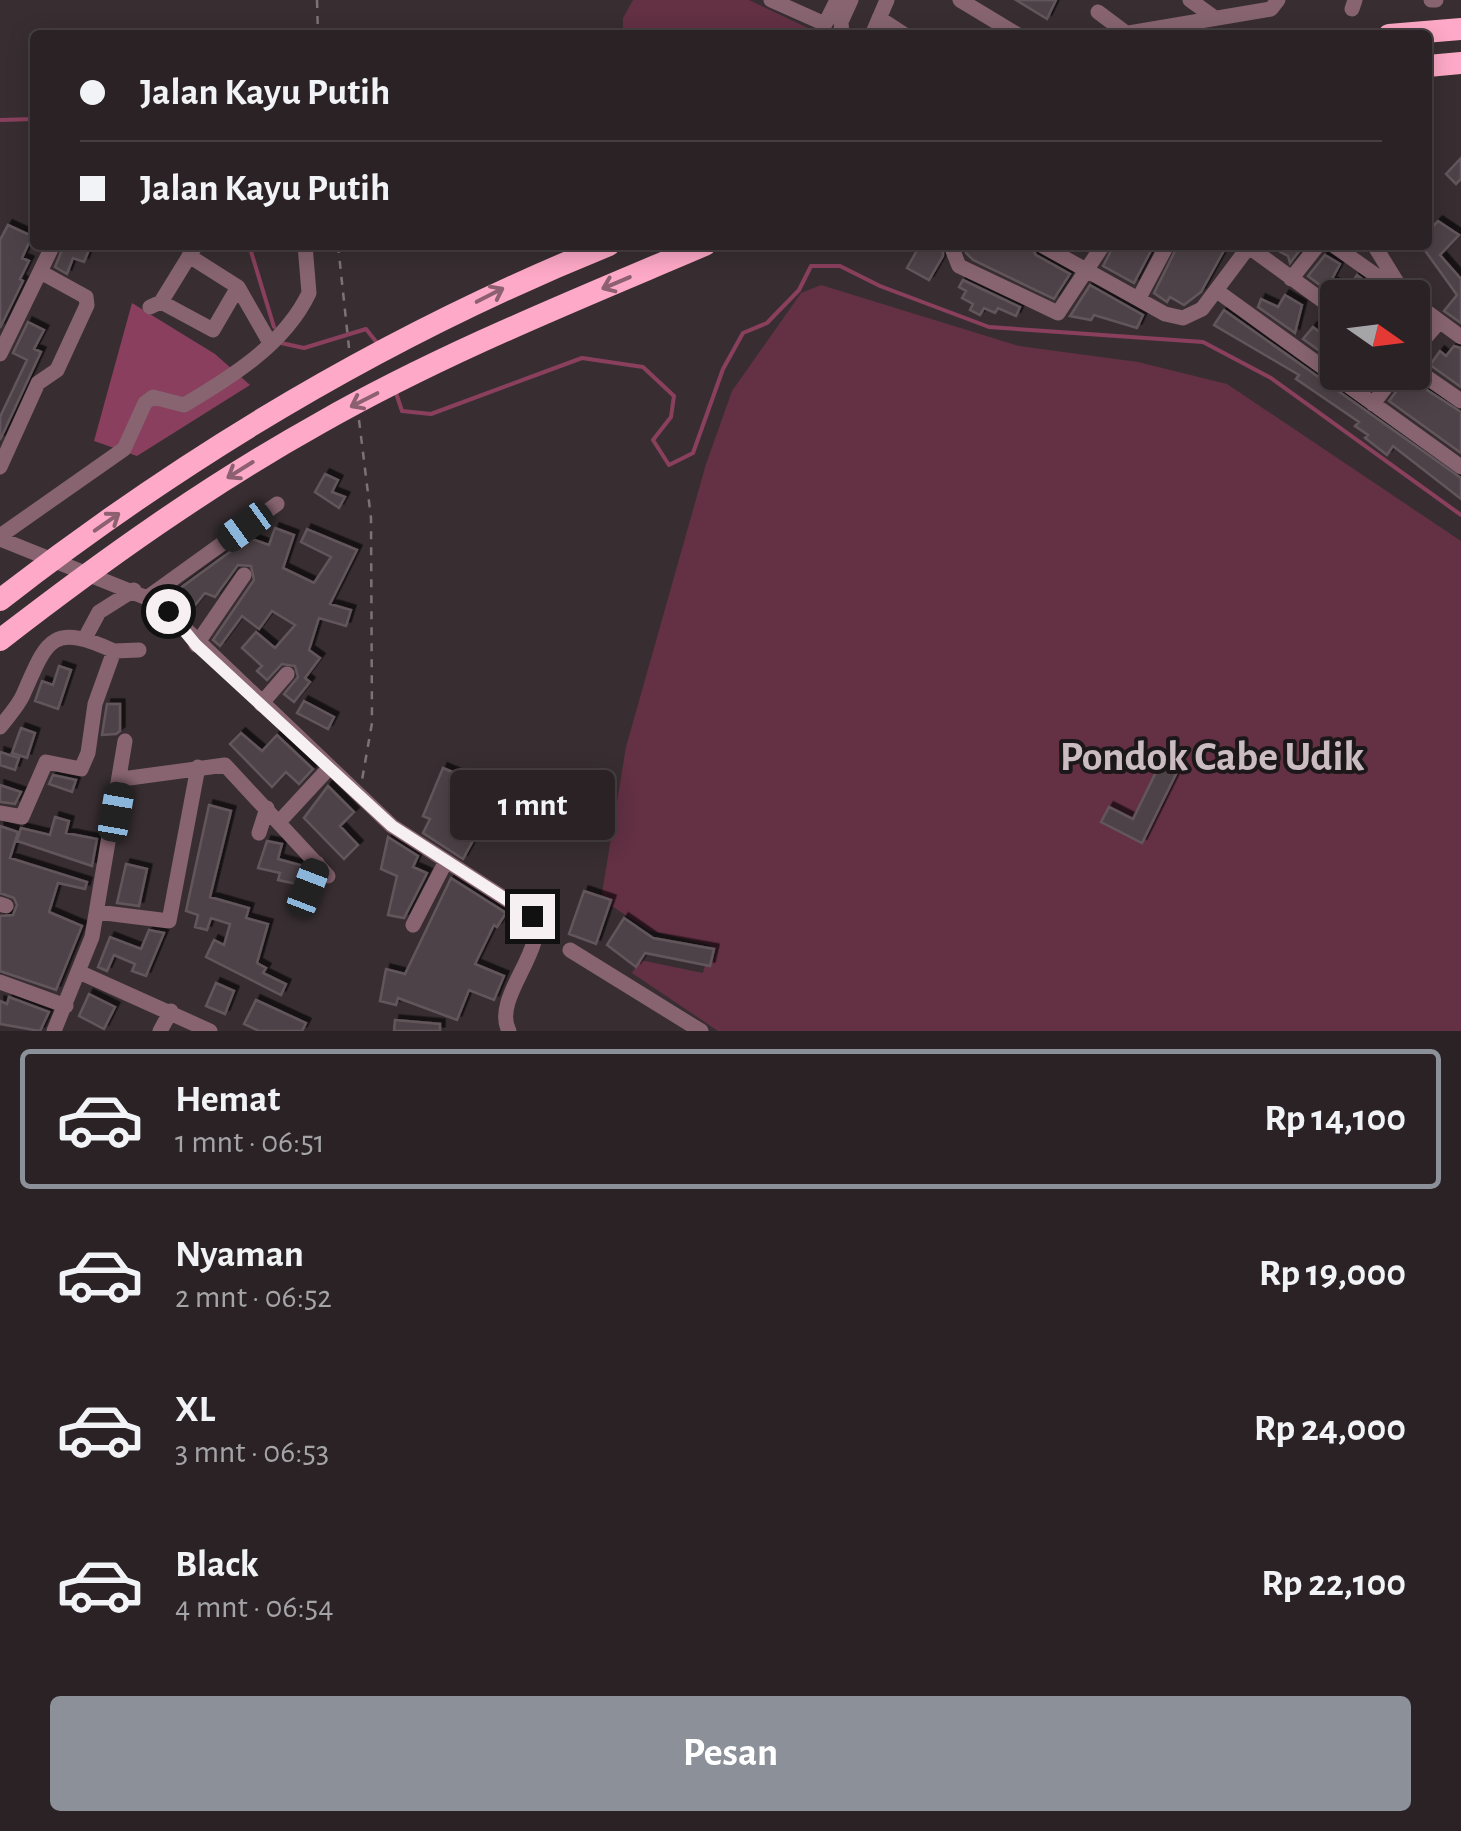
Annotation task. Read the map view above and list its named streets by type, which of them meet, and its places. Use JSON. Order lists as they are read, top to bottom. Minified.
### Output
{"districts":["Pondok Cabe Udik"],"north":"right","page":{"banner":["Jalan Kayu Putih","Jalan Kayu Putih"],"bubble":"1 mnt","list":[{"name":"Hemat","note":"1 mnt · 06:51","value":"Rp 14,100"},{"name":"Nyaman","note":"2 mnt · 06:52","value":"Rp 19,000"},{"name":"XL","note":"3 mnt · 06:53","value":"Rp 24,000"},{"name":"Black","note":"4 mnt · 06:54","value":"Rp 22,100"}],"buttons":"Pesan"}}
